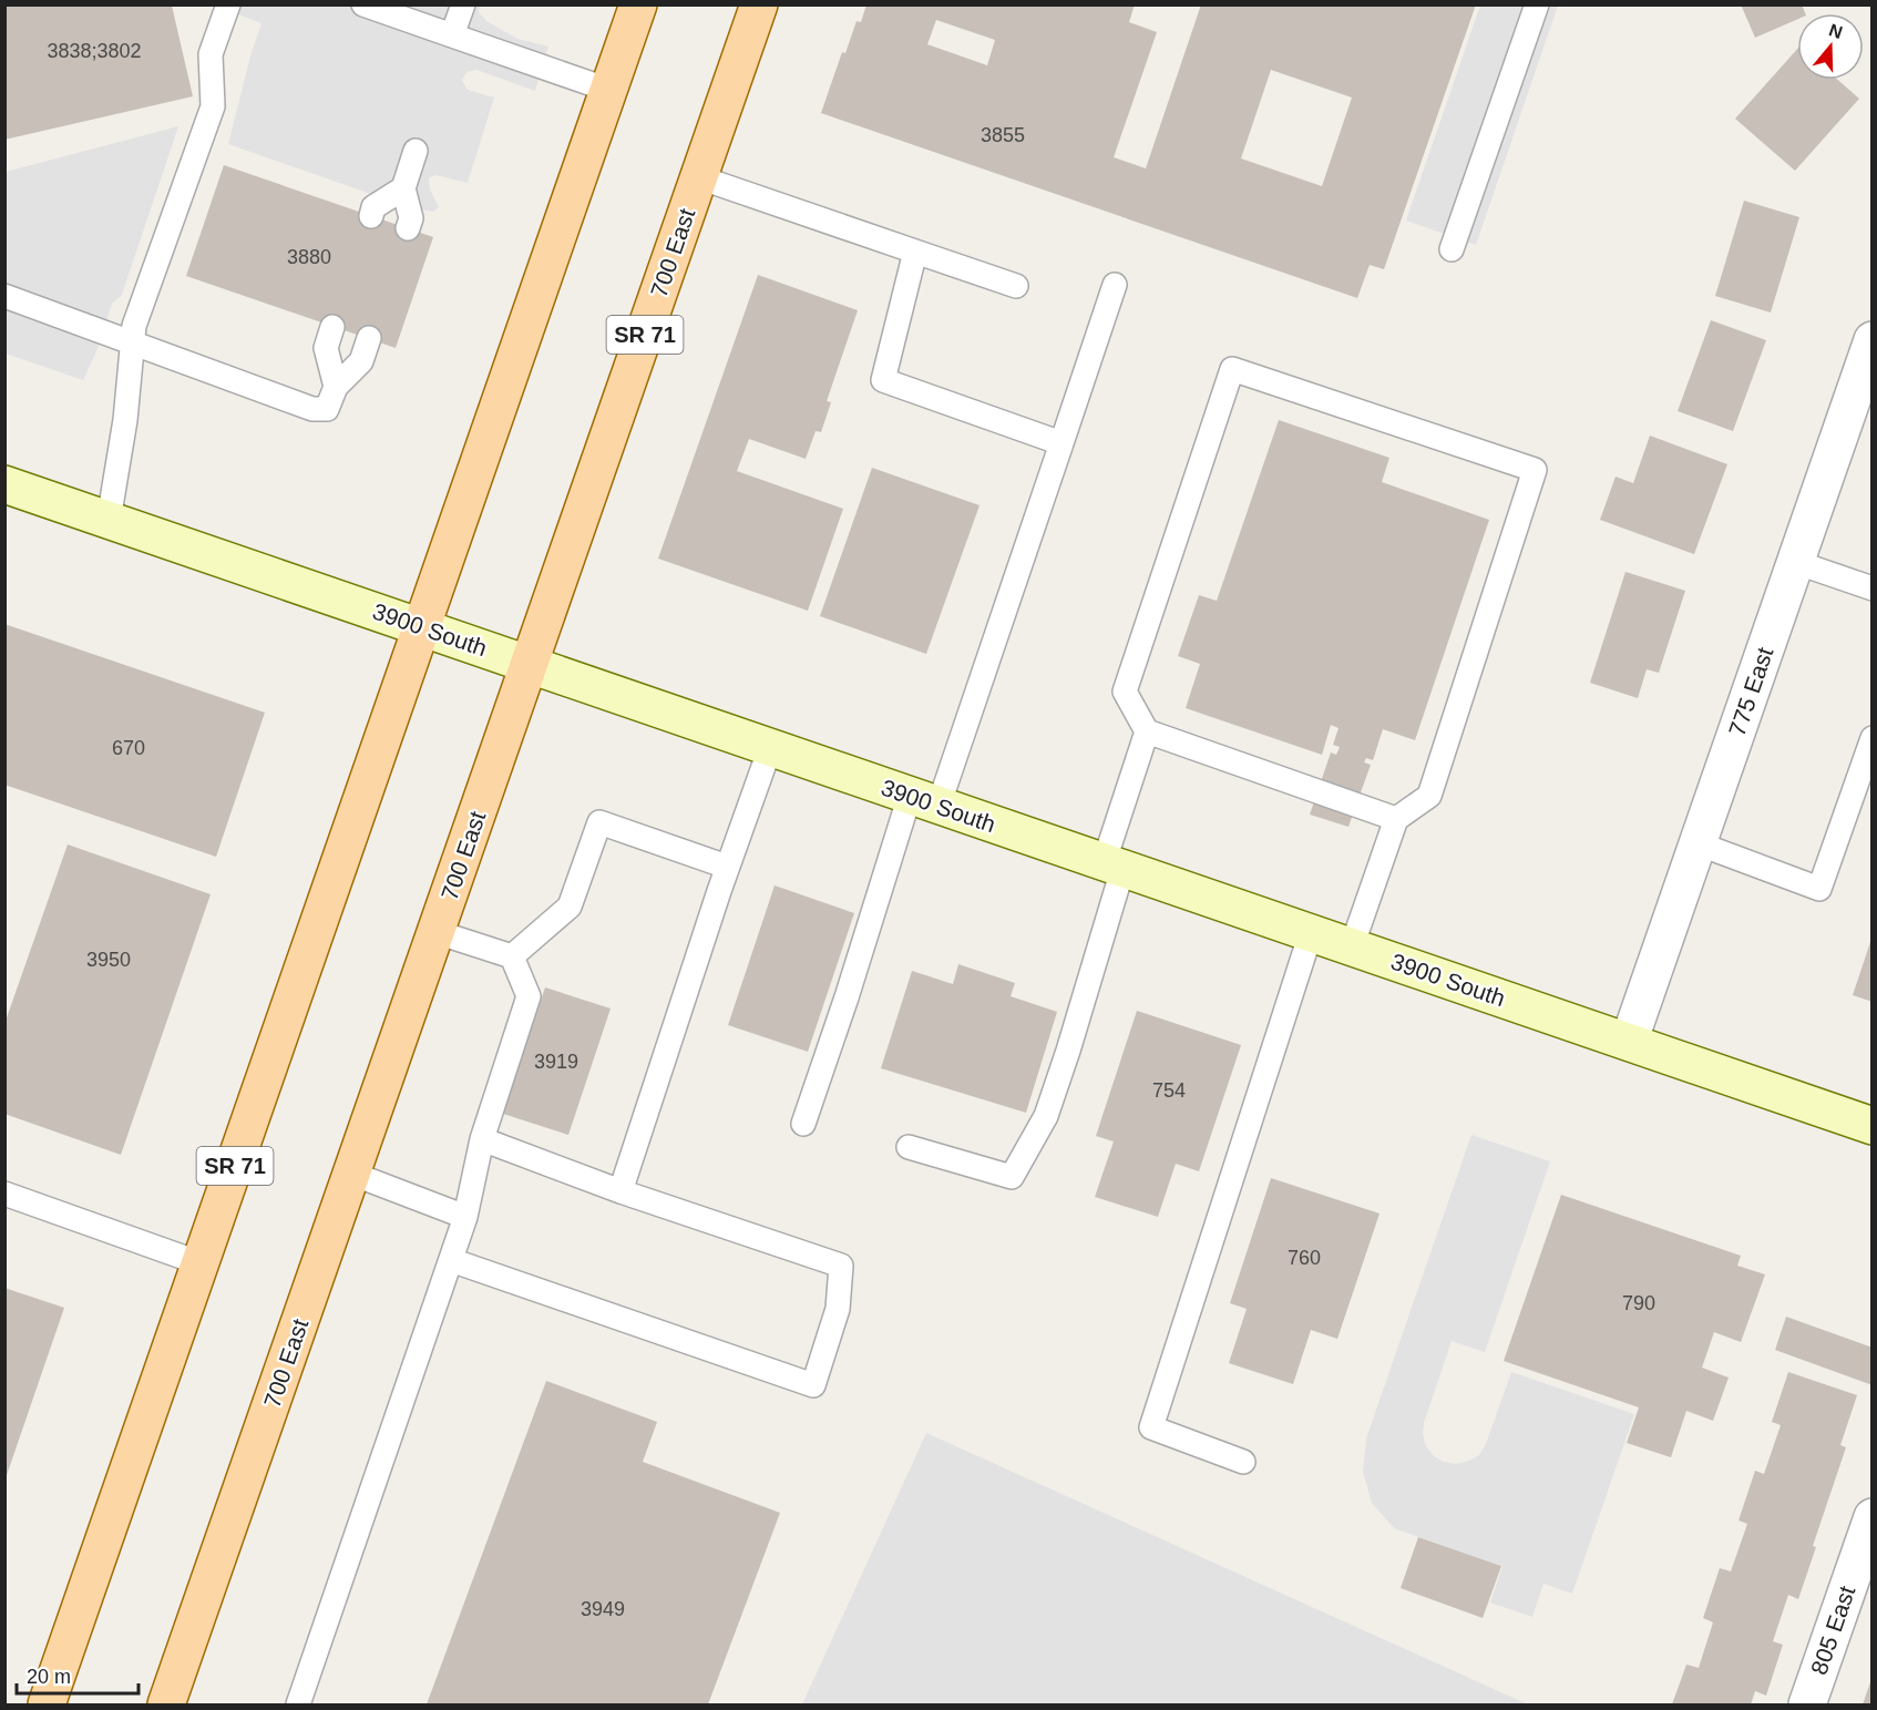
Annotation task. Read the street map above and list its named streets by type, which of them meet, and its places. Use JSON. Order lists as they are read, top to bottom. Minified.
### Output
{"streets":{"main road":["700 East","SR 71","3900 South"],"street":["775 East","805 East"]},"crossings":[["700 East","3900 South"],["SR 71","3900 South"],["3900 South","775 East"]],"house_numbers":["3838;3802","3855","3880","670","3950","3919","754","760","790","3949"],"scale_bar":"20 m","north":"top"}
